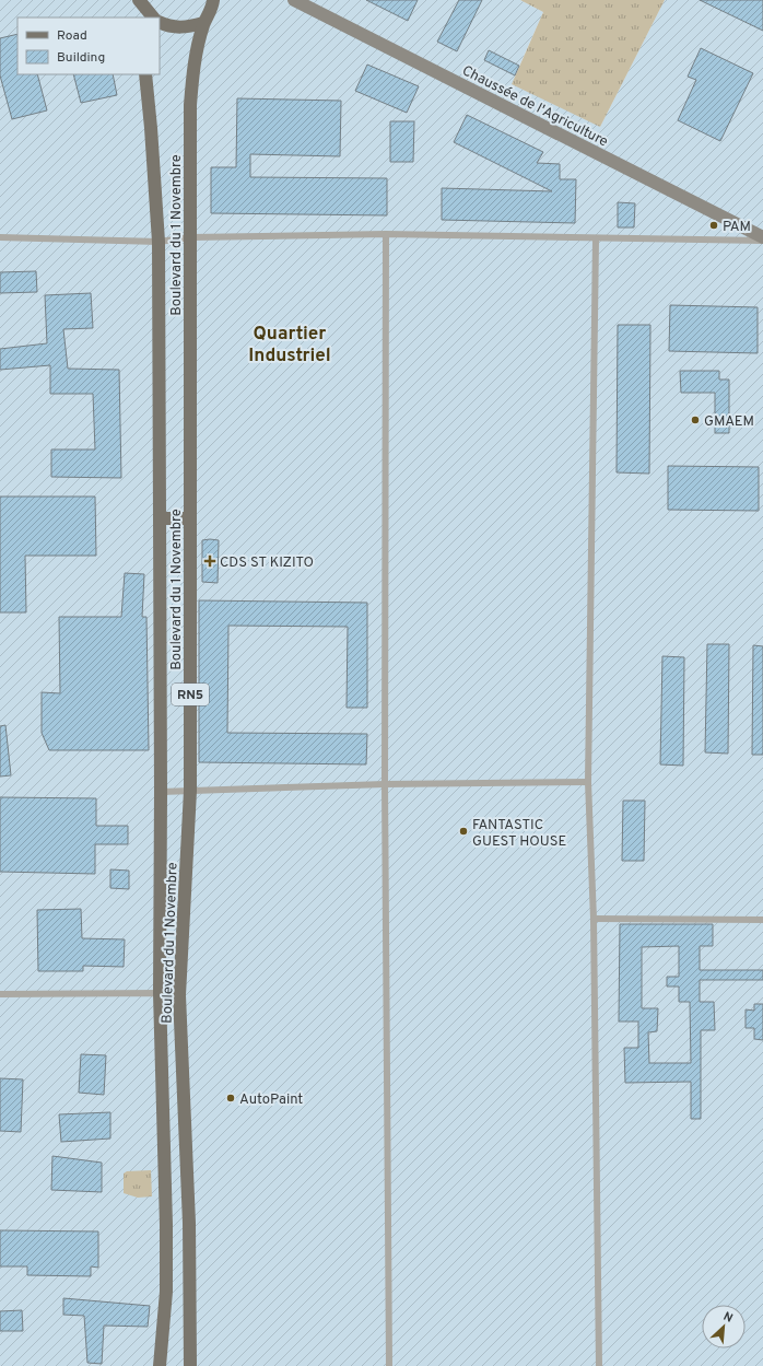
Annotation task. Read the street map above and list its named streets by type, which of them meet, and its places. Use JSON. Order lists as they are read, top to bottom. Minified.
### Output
{"streets":{"main road":["Boulevard du 1 Novembre","RN5"],"street":["Chaussée de l'Agriculture"]},"districts":["Quartier Industriel"],"places":{"other":["PAM","GMAEM","FANTASTIC GUEST HOUSE","AutoPaint"],"health":["CDS ST KIZITO"]},"legend":["Road","Building"],"north":"top right"}
